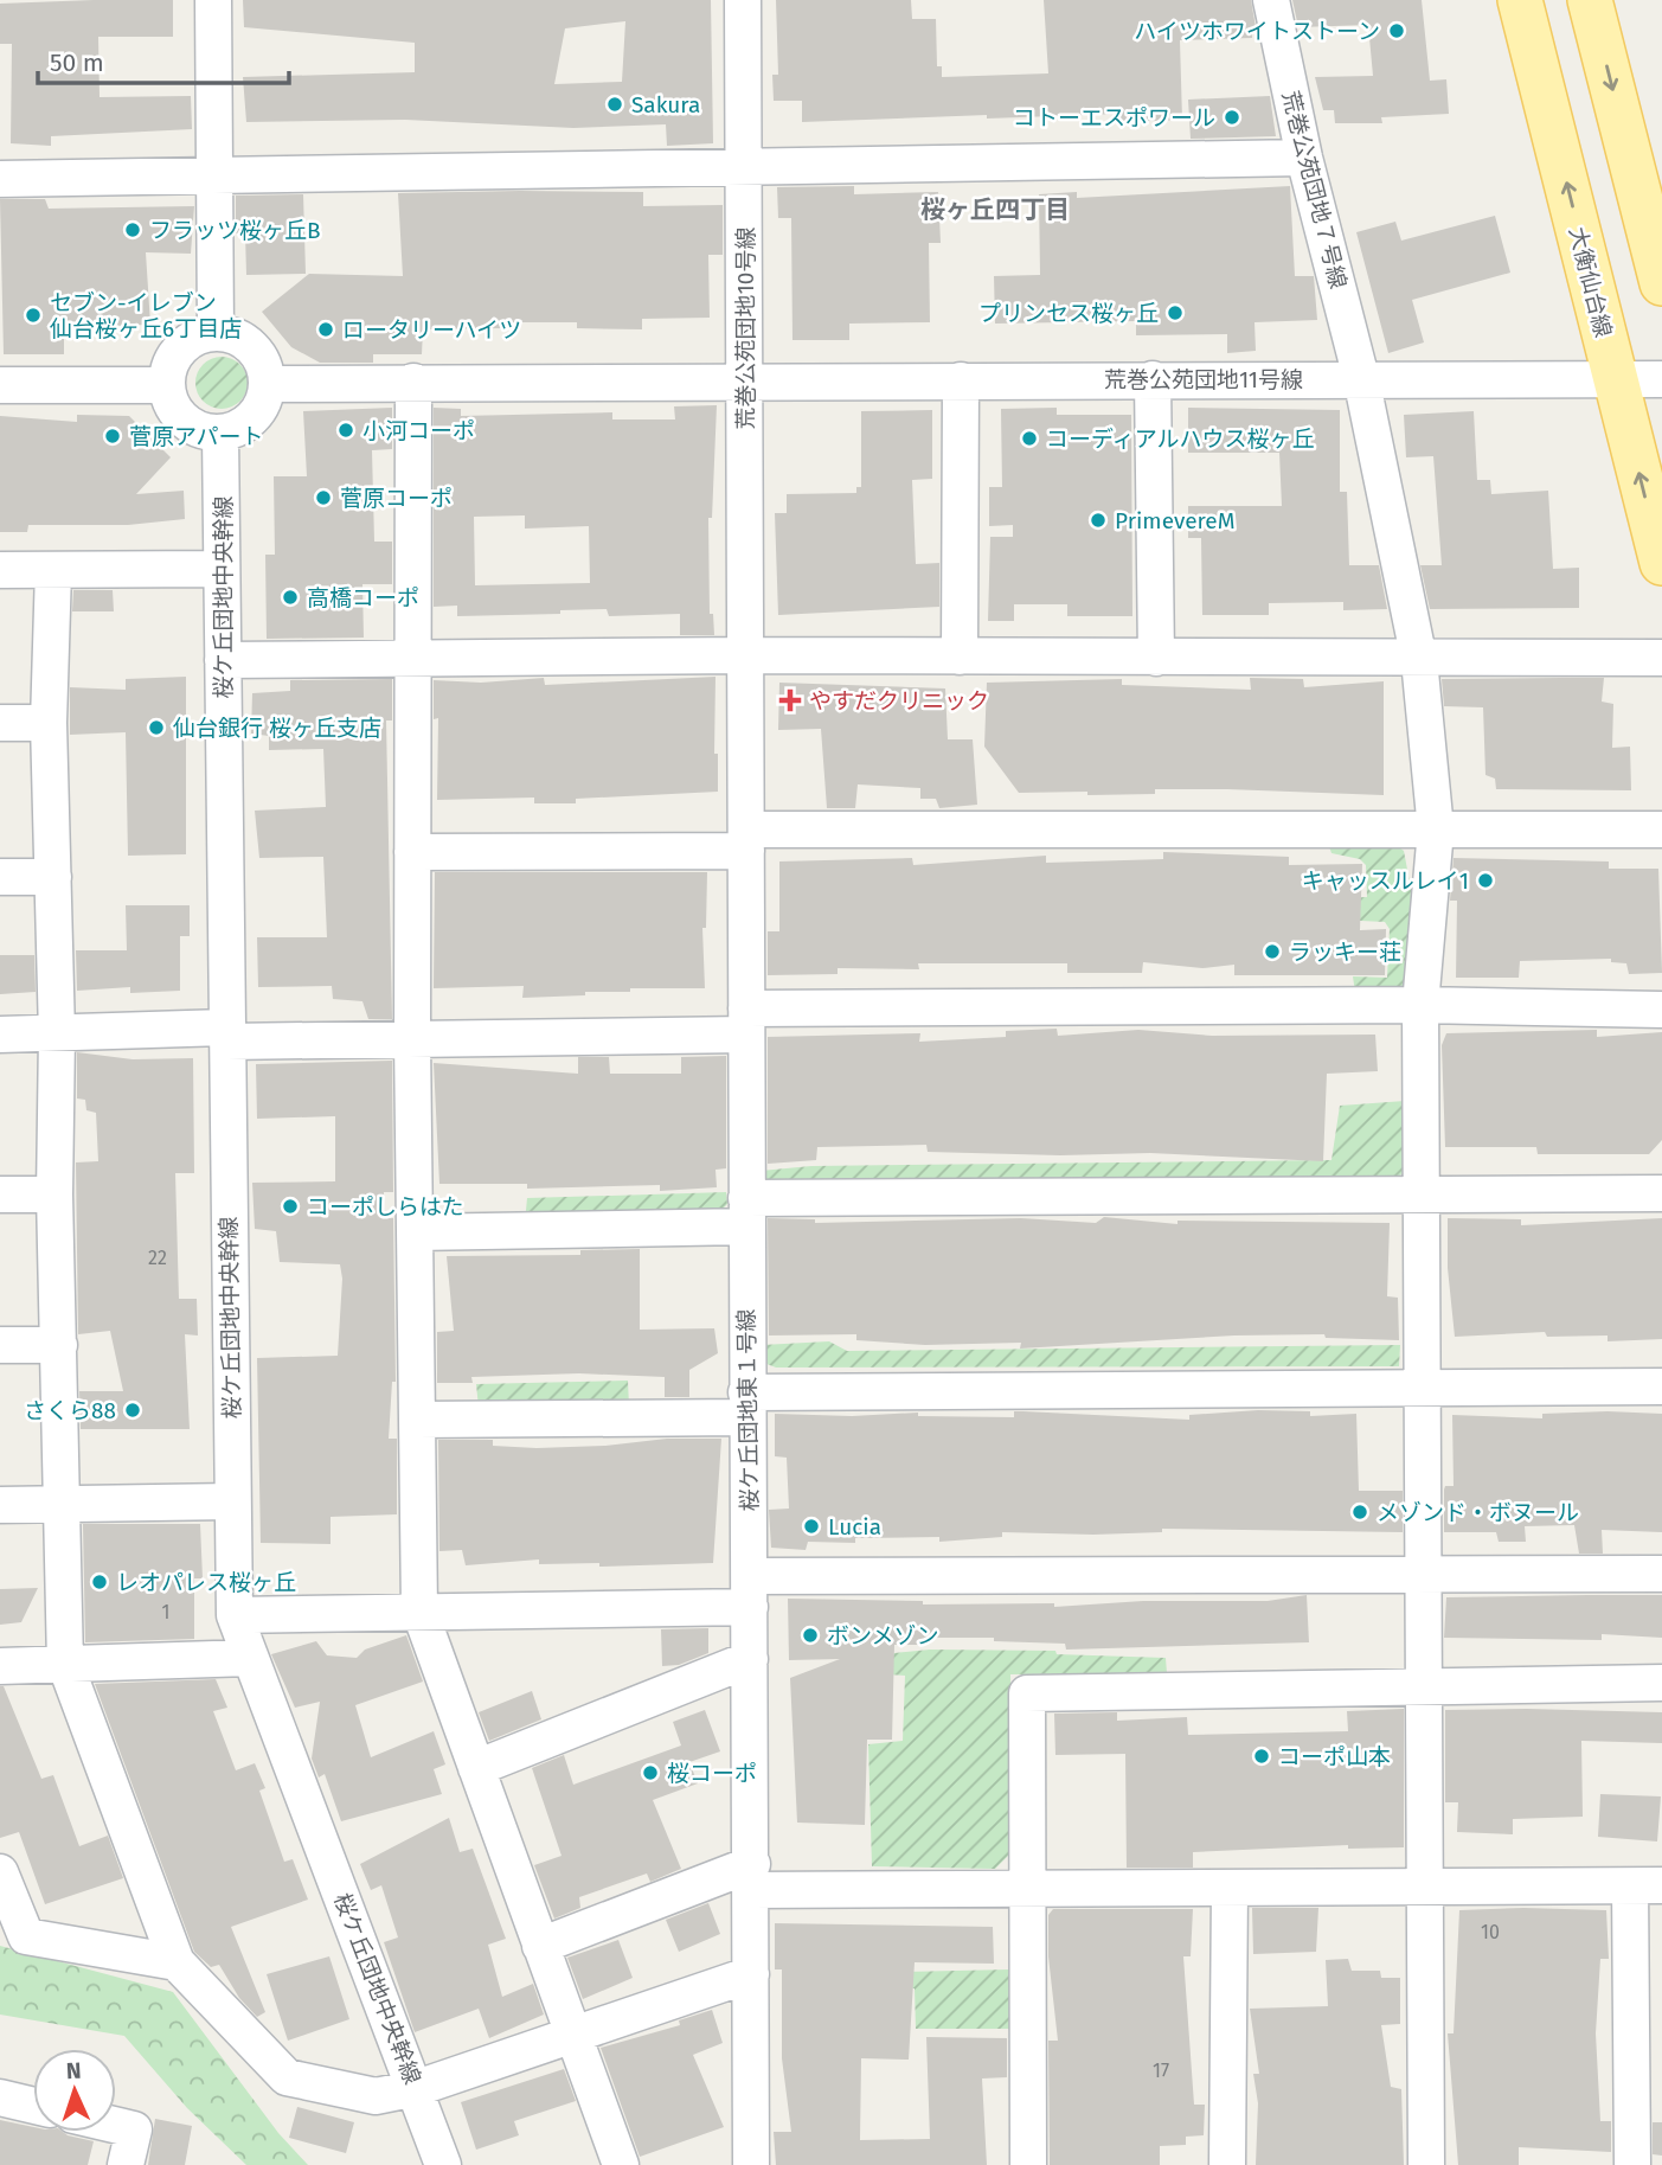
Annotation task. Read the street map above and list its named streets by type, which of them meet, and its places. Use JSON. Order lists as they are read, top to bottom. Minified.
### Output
{"streets":{"main road":["大衡仙台線"],"street":["荒巻公苑団地７号線","荒巻公苑団地10号線","荒巻公苑団地11号線","桜ケ丘団地中央幹線","桜ケ丘団地東１号線"]},"crossings":[["荒巻公苑団地７号線","荒巻公苑団地11号線"],["大衡仙台線","荒巻公苑団地11号線"],["荒巻公苑団地10号線","荒巻公苑団地11号線"],["荒巻公苑団地10号線","桜ケ丘団地東１号線"],["荒巻公苑団地11号線","桜ケ丘団地中央幹線"]],"districts":["桜ヶ丘四丁目"],"places":{"other":["ハイツホワイトストーン","Sakura","コトーエスポワール","フラッツ桜ヶ丘B","プリンセス桜ヶ丘","セブン-イレブン 仙台桜ヶ丘6丁目店","ロータリーハイツ","小河コーポ","菅原アパート","コーディアルハウス桜ヶ丘","菅原コーポ","PrimevereM","高橋コーポ","仙台銀行 桜ヶ丘支店","キャッスルレイ1","ラッキー荘","コーポしらはた","さくら88","メゾンド・ボヌール","Lucia","レオパレス桜ヶ丘","ボンメゾン","コーポ山本","桜コーポ"],"health":["やすだクリニック"]},"house_numbers":["22","1","10","17"],"scale_bar":"50 m","north":"top"}
